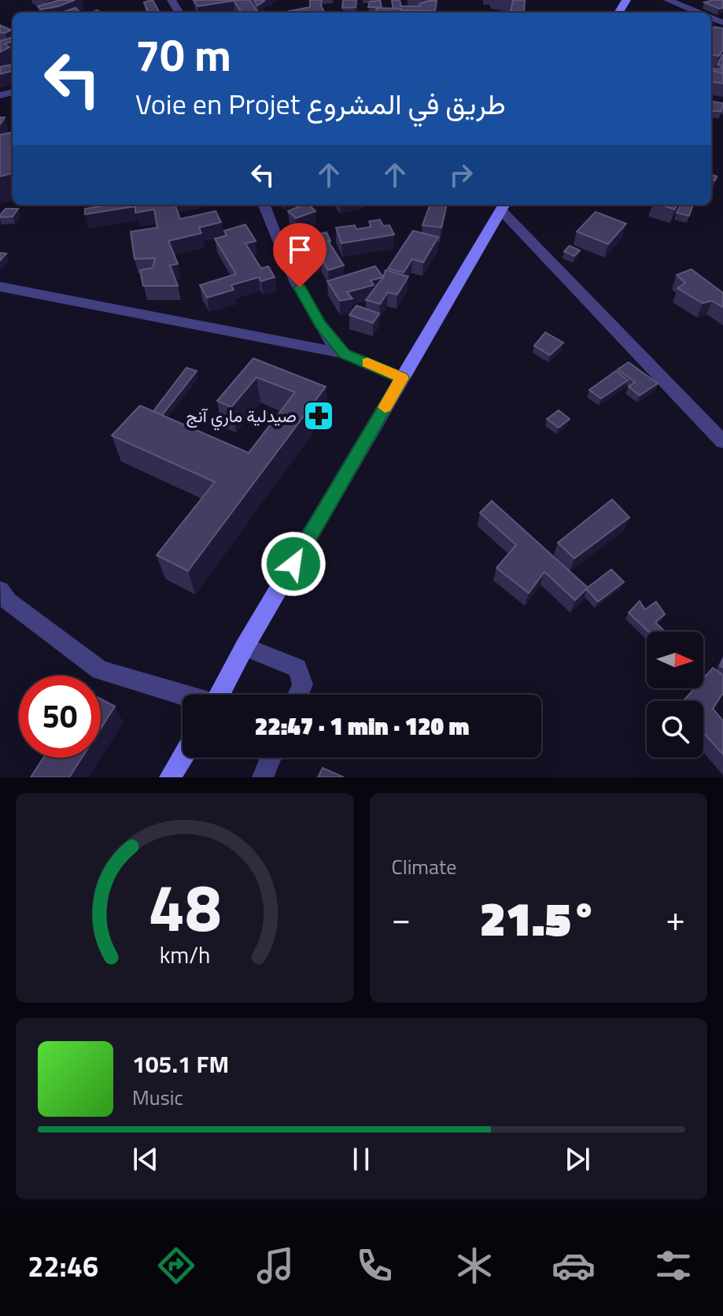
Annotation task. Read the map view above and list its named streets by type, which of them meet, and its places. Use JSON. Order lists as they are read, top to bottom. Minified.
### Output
{"places":{"pharmacy":["صيدلية ماري آنج"]},"north":"right","page":{"turn":["70 m","Voie en Projet طريق في المشروع"],"limit":"50","trip":"22:47 · 1 min · 120 m","tile":"Climate","heat":["−","21.5°","+"],"song":["105.1 FM","Music"],"tabs":"22:46","gauge":["48","km/h"]}}
